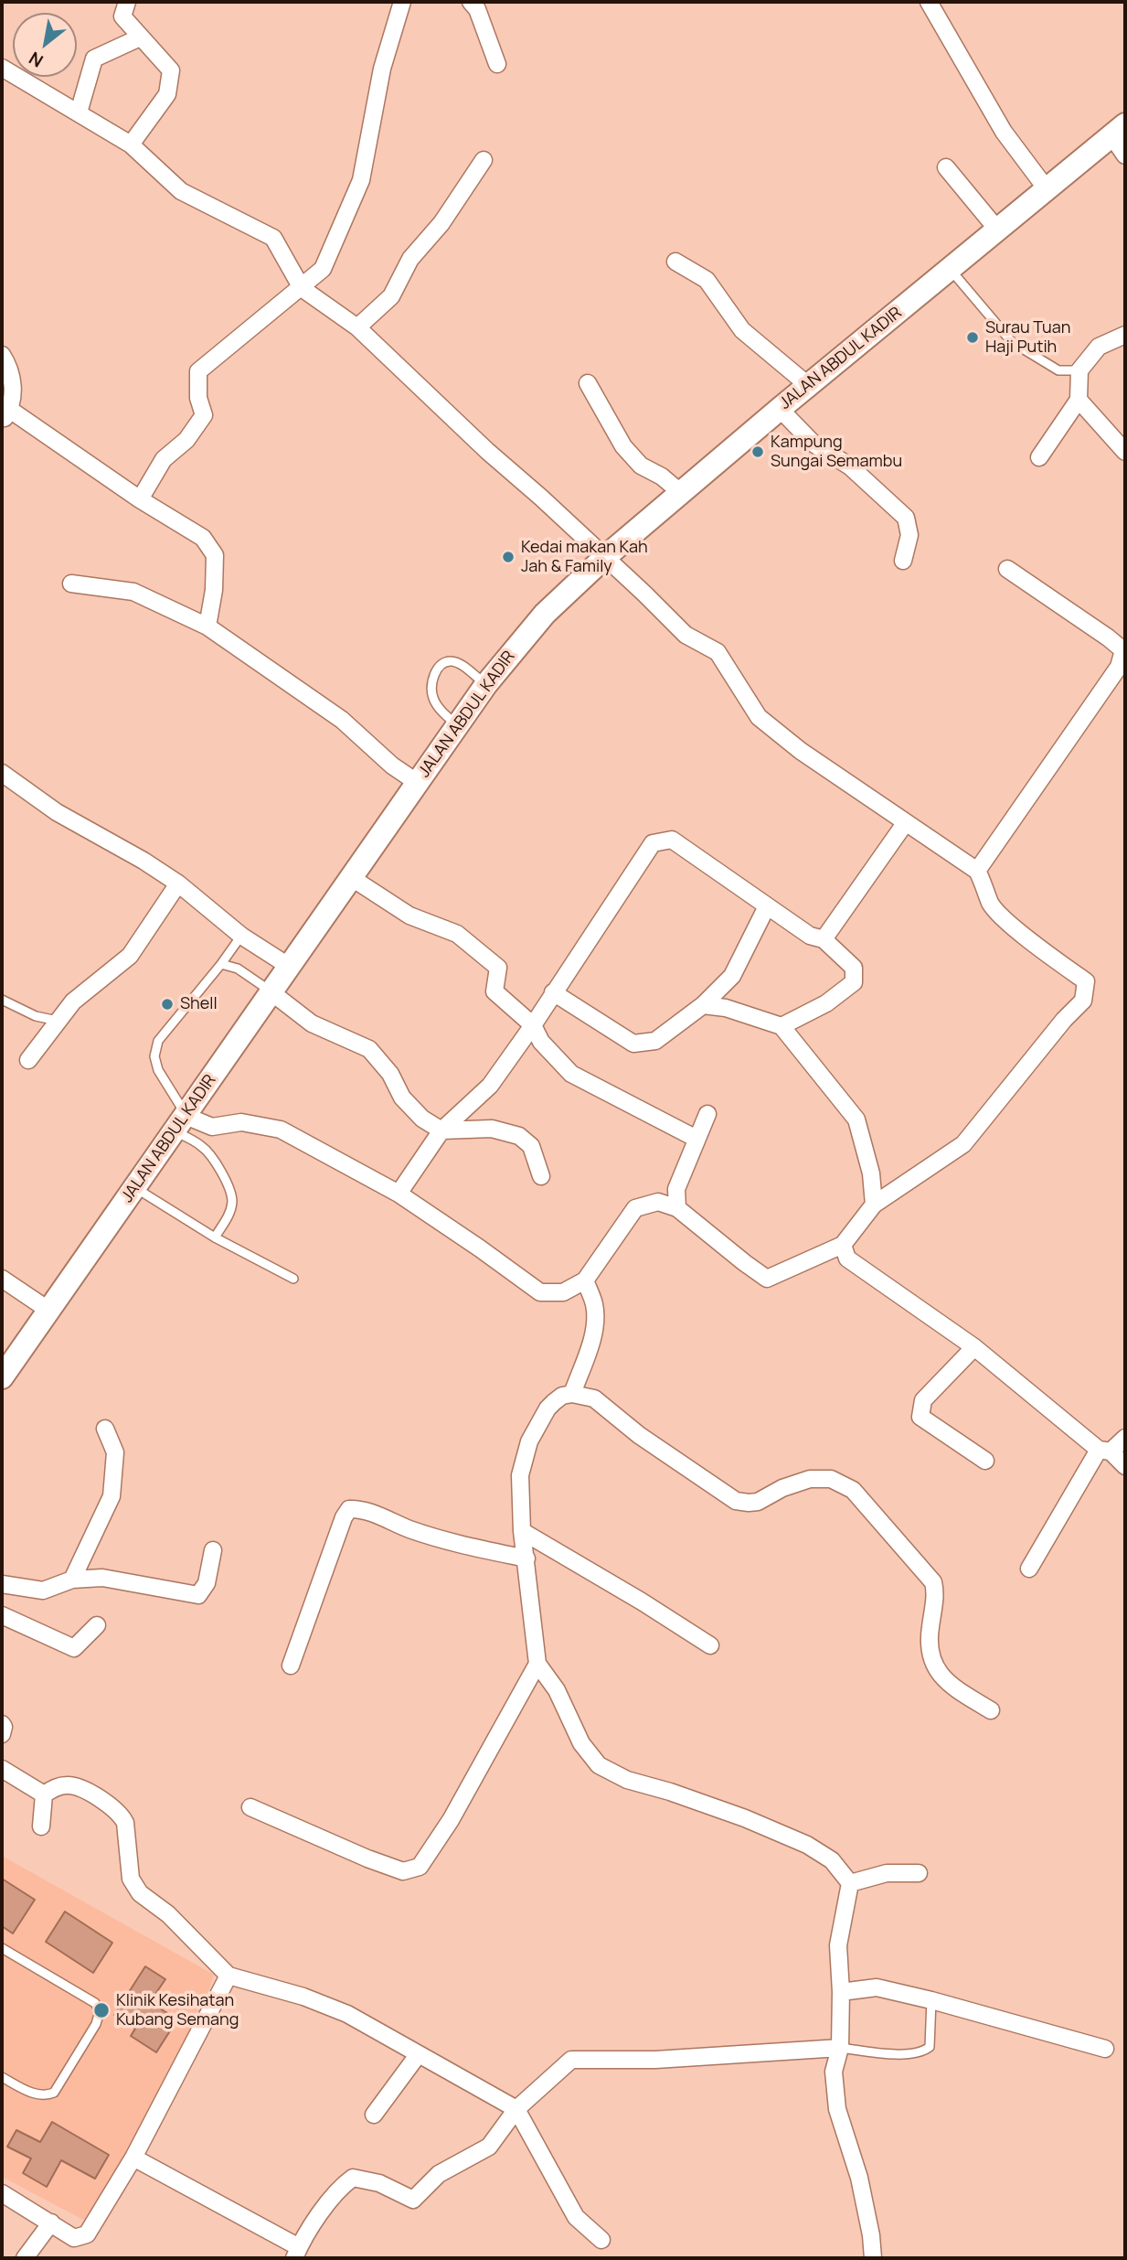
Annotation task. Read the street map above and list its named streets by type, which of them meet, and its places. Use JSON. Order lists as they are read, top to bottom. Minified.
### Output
{"streets":{"main road":["JALAN ABDUL KADIR"]},"places":["Surau Tuan Haji Putih","Kampung Sungai Semambu","Kedai makan Kah Jah & Family","Shell","Klinik Kesihatan Kubang Semang"],"north":"bottom left"}
